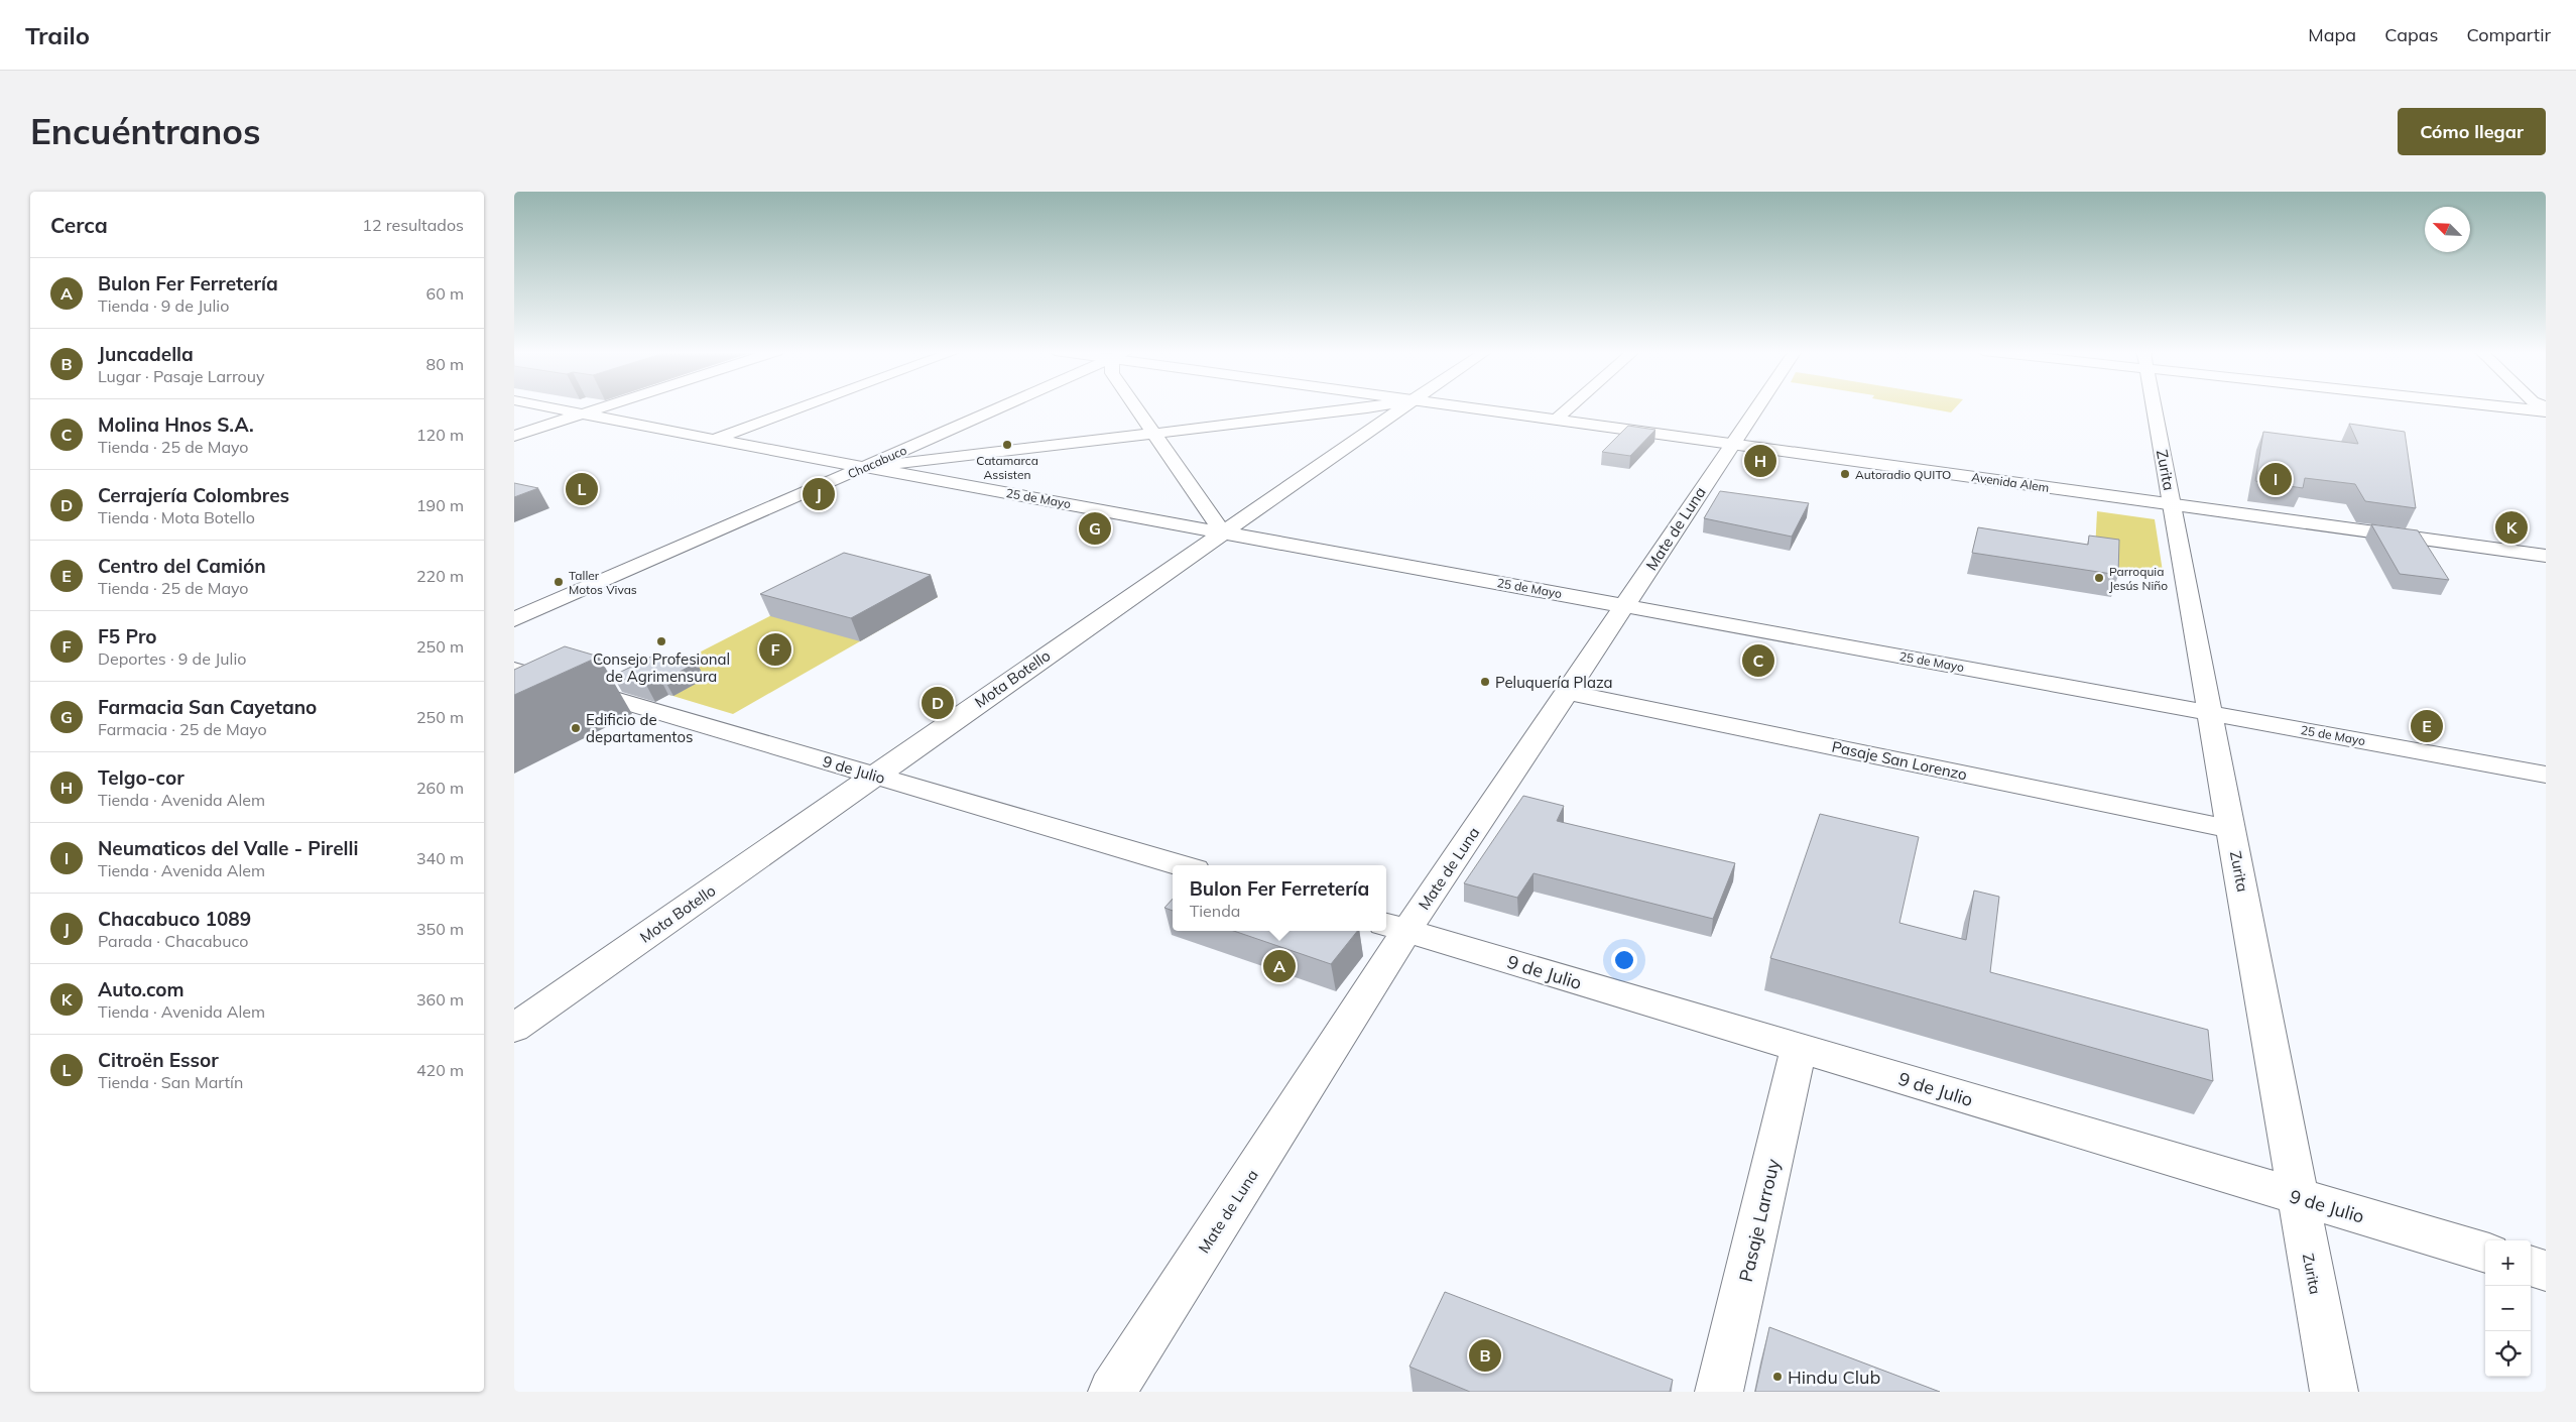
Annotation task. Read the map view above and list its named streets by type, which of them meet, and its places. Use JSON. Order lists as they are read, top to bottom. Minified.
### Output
{"streets":{"street":["Chacabuco","Zurita","Avenida Alem","25 de Mayo","Mate de Luna","Mota Botello","Pasaje San Lorenzo","9 de Julio","Pasaje Larrouy"]},"crossings":[["Chacabuco","25 de Mayo"],["Zurita","Avenida Alem"],["Zurita","25 de Mayo"],["Zurita","Pasaje San Lorenzo"],["Zurita","9 de Julio"],["Avenida Alem","Mate de Luna"],["25 de Mayo","Mate de Luna"],["25 de Mayo","Mota Botello"],["Mate de Luna","Pasaje San Lorenzo"],["Mate de Luna","9 de Julio"],["Mota Botello","9 de Julio"],["9 de Julio","Pasaje Larrouy"]],"places":["Catamarca Assisten","Autoradio QUITO","Parroquia Jesús Niño","Taller Motos Vivas","Consejo Profesional de Agrimensura","Peluquería Plaza","Edificio de departamentos","Hindu Club"],"north":"top left","page":{"header":"Trailo","nav":["Mapa","Capas","Compartir"],"buttons":"Cómo llegar","title":"Encuéntranos","heading":["Cerca","12 resultados"],"list":[{"mark":"A","name":"Bulon Fer Ferretería","note":"Tienda · 9 de Julio","value":"60 m"},{"mark":"B","name":"Juncadella","note":"Lugar · Pasaje Larrouy","value":"80 m"},{"mark":"C","name":"Molina Hnos S.A.","note":"Tienda · 25 de Mayo","value":"120 m"},{"mark":"D","name":"Cerrajería Colombres","note":"Tienda · Mota Botello","value":"190 m"},{"mark":"E","name":"Centro del Camión","note":"Tienda · 25 de Mayo","value":"220 m"},{"mark":"F","name":"F5 Pro","note":"Deportes · 9 de Julio","value":"250 m"},{"mark":"G","name":"Farmacia San Cayetano","note":"Farmacia · 25 de Mayo","value":"250 m"},{"mark":"H","name":"Telgo-cor","note":"Tienda · Avenida Alem","value":"260 m"},{"mark":"I","name":"Neumaticos del Valle - Pirelli","note":"Tienda · Avenida Alem","value":"340 m"},{"mark":"J","name":"Chacabuco 1089","note":"Parada · Chacabuco","value":"350 m"},{"mark":"K","name":"Auto.com","note":"Tienda · Avenida Alem","value":"360 m"},{"mark":"L","name":"Citroën Essor","note":"Tienda · San Martín","value":"420 m"}],"pins":["H","I","L","J","K","G","F","C","D","E","A","B"],"popup":["Bulon Fer Ferretería","Tienda"],"map_buttons":["+","−"]}}
